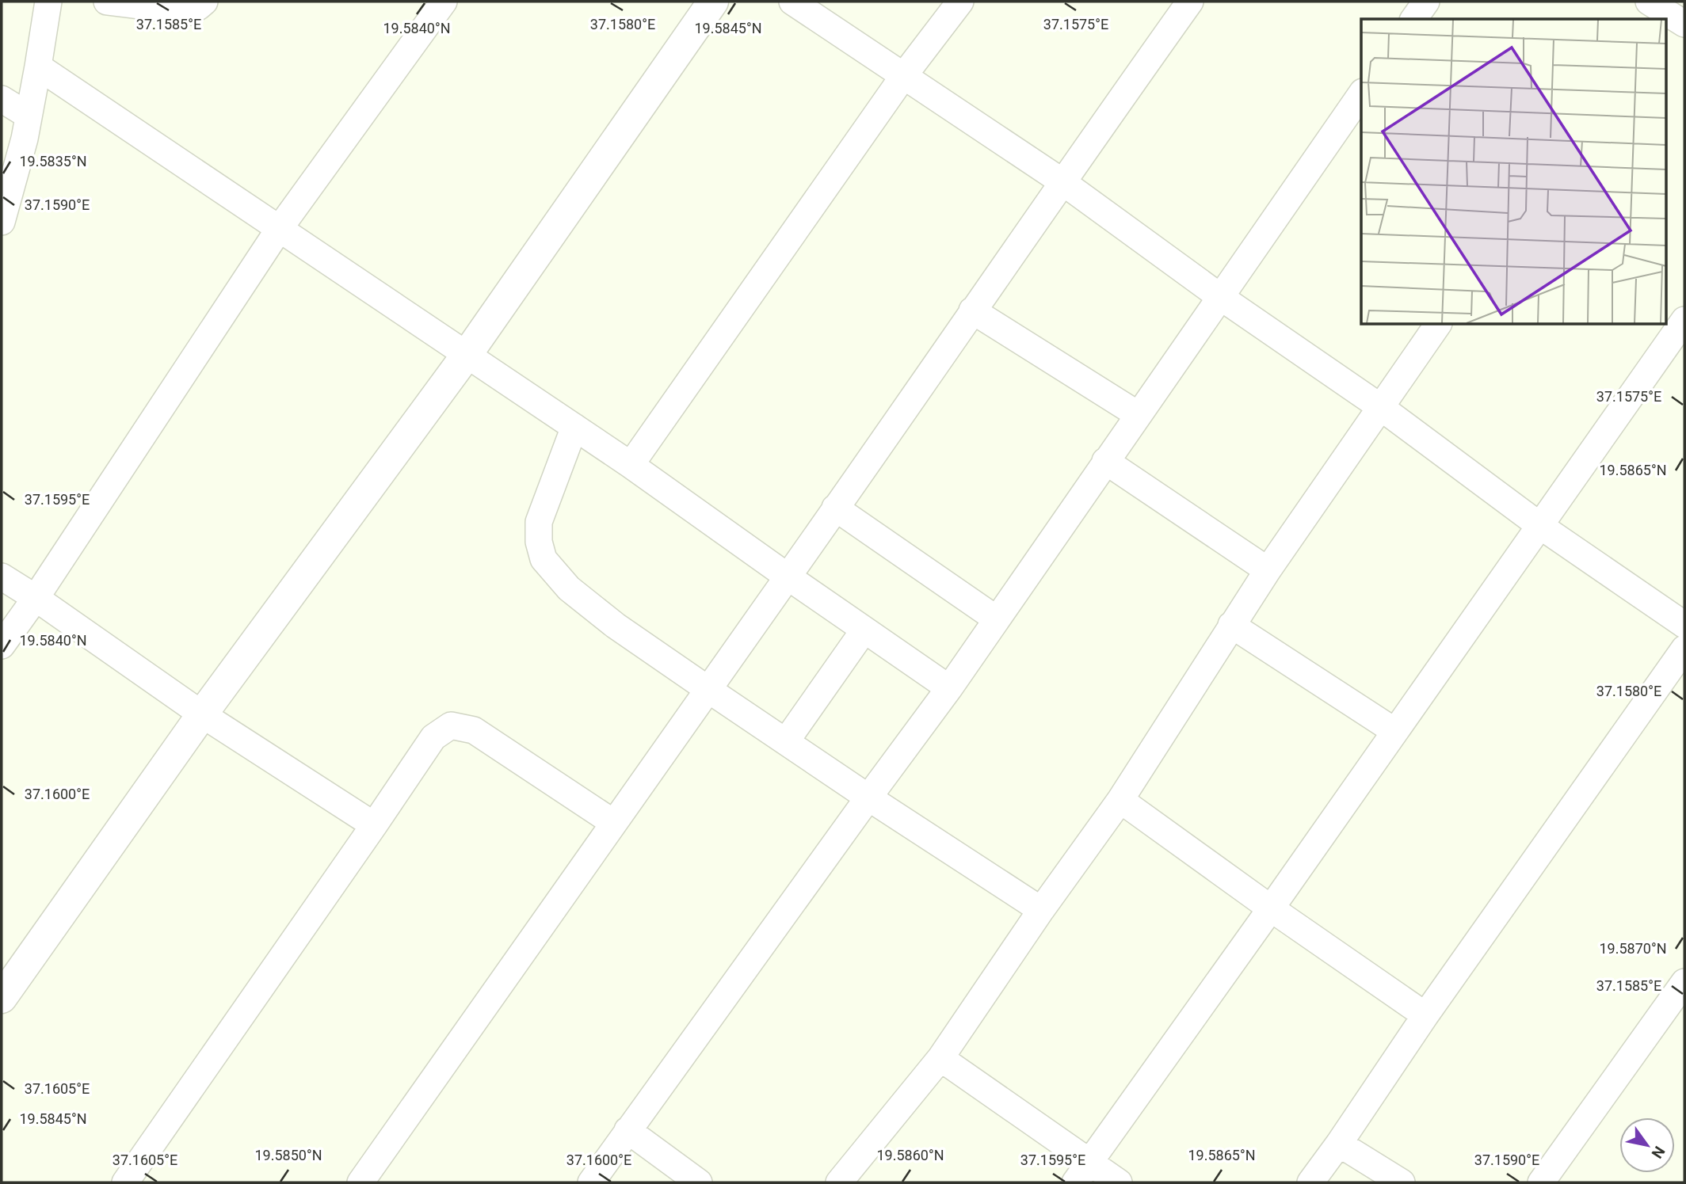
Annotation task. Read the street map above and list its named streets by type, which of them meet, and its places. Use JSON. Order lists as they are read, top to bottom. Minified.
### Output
{"north":"bottom right","coordinates":["37.1585°E","37.1580°E","37.1575°E","19.5845°N","19.5840°N","19.5835°N","37.1590°E","19.5865°N","37.1595°E","37.1600°E","19.5870°N","37.1605°E","19.5850°N","19.5860°N"]}
